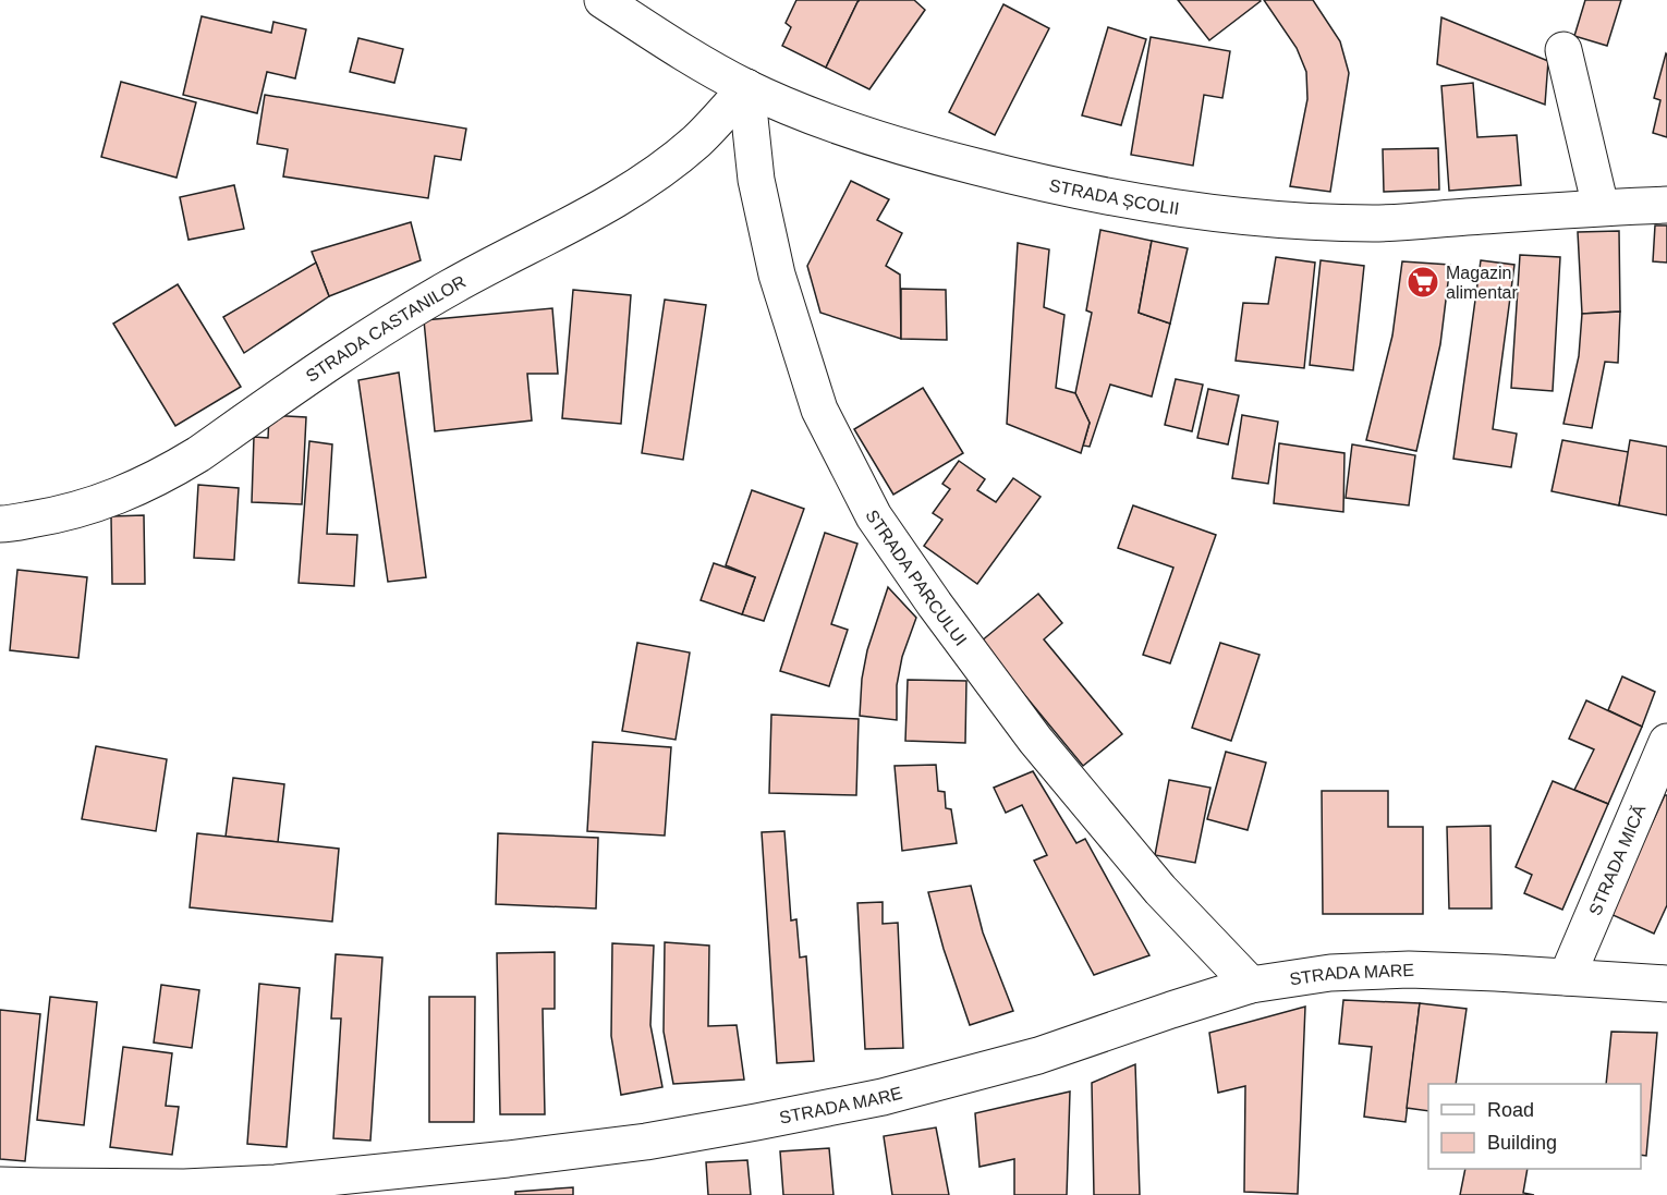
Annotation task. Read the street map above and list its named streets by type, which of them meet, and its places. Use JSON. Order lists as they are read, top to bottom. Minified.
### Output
{"streets":{"street":["STRADA ȘCOLII","STRADA CASTANILOR","STRADA PARCULUI","STRADA MICĂ","STRADA MARE"]},"crossings":[["STRADA ȘCOLII","STRADA CASTANILOR"],["STRADA ȘCOLII","STRADA PARCULUI"],["STRADA CASTANILOR","STRADA PARCULUI"],["STRADA PARCULUI","STRADA MARE"],["STRADA MICĂ","STRADA MARE"]],"places":{"supermarket":["Magazin alimentar"]},"legend":["Road","Building"]}
